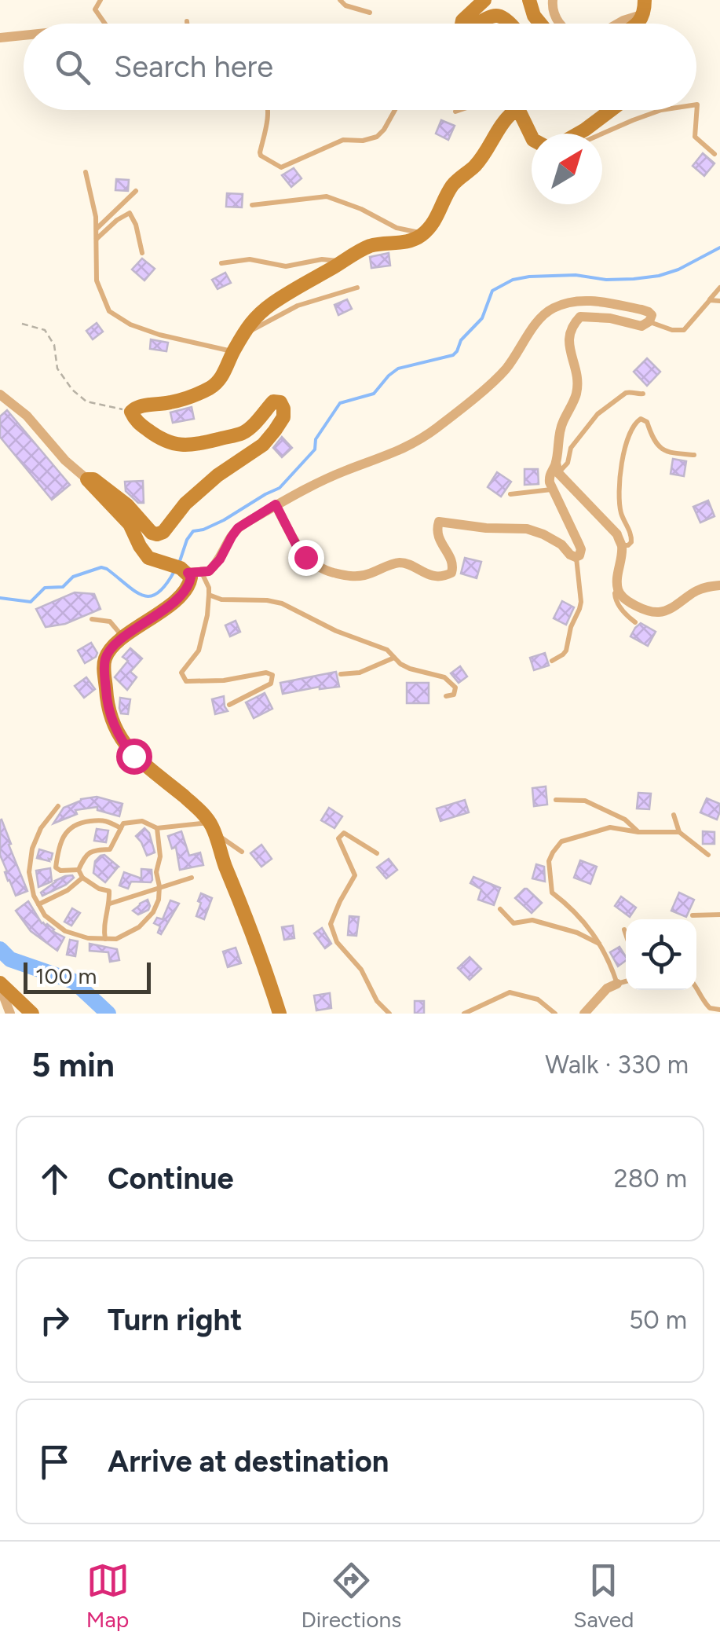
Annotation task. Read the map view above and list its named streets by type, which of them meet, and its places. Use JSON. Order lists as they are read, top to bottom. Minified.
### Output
{"scale_bar":"100 m","north":"top right","page":{"search":"Search here","scale":"100 m","heading":["5 min","Walk · 330 m"],"list":[["Continue","280 m"],["Turn right","50 m"],"Arrive at destination"],"nav":["Map","Directions","Saved"]}}
